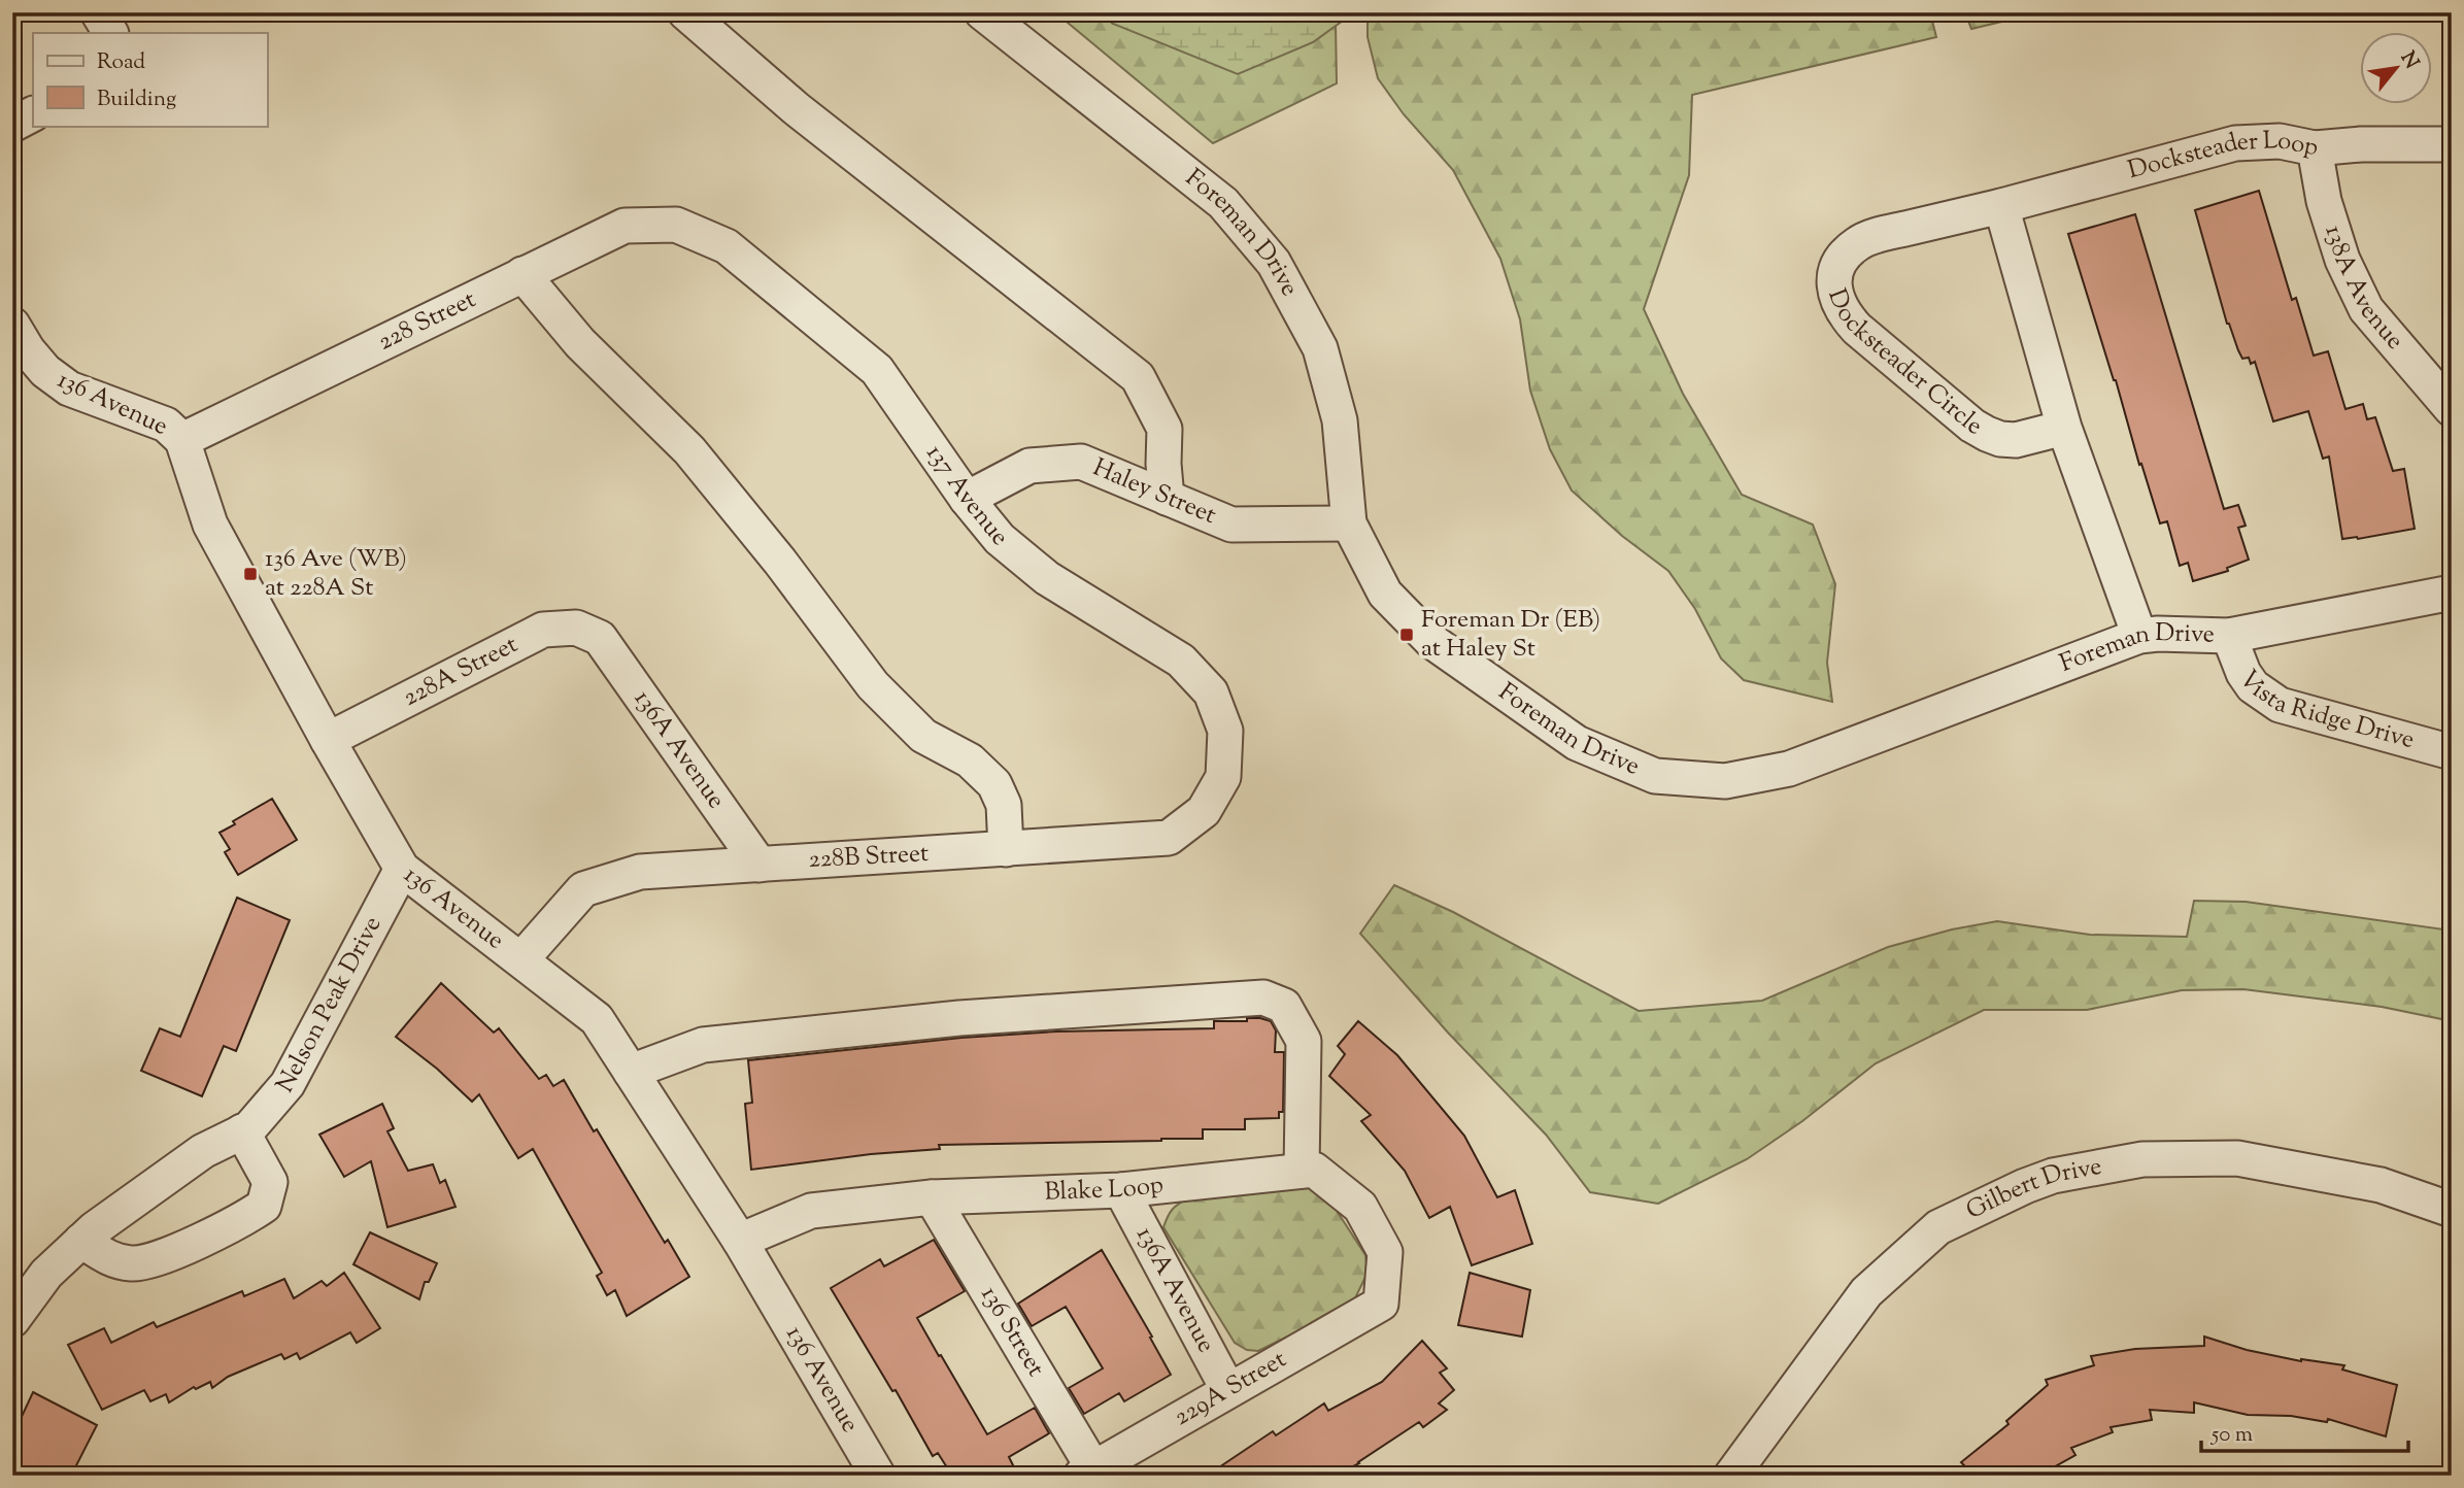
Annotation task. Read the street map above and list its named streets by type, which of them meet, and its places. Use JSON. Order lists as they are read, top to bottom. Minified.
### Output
{"streets":{"street":["Docksteader Loop","Foreman Drive","138A Avenue","228 Street","Docksteader Circle","136 Avenue","Haley Street","137 Avenue","228A Street","Vista Ridge Drive","136A Avenue","228B Street","Nelson Peak Drive","Blake Loop","Gilbert Drive","136 Street","229A Street"]},"crossings":[["Docksteader Loop","138A Avenue"],["Docksteader Loop","Docksteader Circle"],["Foreman Drive","Haley Street"],["Foreman Drive","Vista Ridge Drive"],["228 Street","136 Avenue"],["228 Street","137 Avenue"],["136 Avenue","228A Street"],["136 Avenue","228B Street"],["136 Avenue","Nelson Peak Drive"],["136 Avenue","Blake Loop"],["Haley Street","137 Avenue"],["137 Avenue","228B Street"],["228A Street","136A Avenue"],["136A Avenue","228B Street"],["136A Avenue","Blake Loop"],["136A Avenue","229A Street"],["Blake Loop","136 Street"],["Blake Loop","229A Street"],["136 Street","229A Street"]],"places":{"transit":["136 Ave (WB) at 228A St","Foreman Dr (EB) at Haley St"]},"legend":["Road","Building"],"scale_bar":"50 m","north":"top right"}
